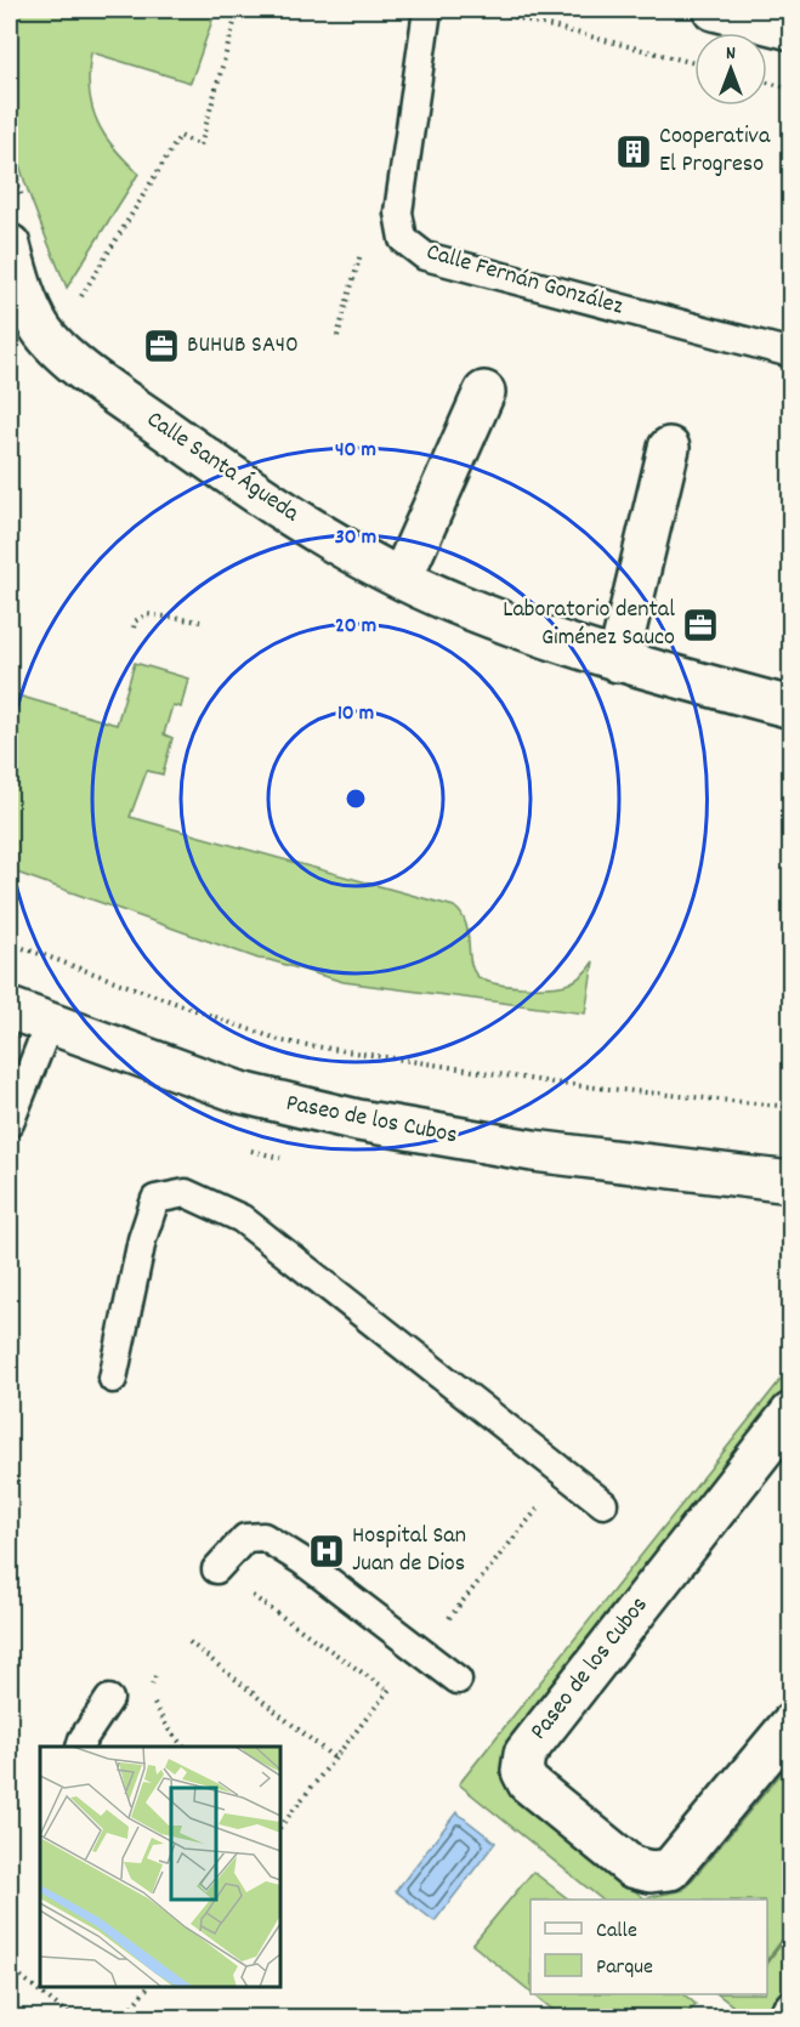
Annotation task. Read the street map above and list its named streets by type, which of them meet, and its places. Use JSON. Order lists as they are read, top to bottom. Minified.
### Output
{"streets":{"street":["Calle Santa Águeda","Paseo de los Cubos"],"lane":["Calle Fernán González"]},"places":{"building":["Cooperativa El Progreso"],"office":["BUHUB SA40","Laboratorio dental Giménez Sauco"],"hospital":["Hospital San Juan de Dios"]},"legend":["Calle","Parque"],"north":"top","rings":["40 m","30 m","20 m","10 m"]}
